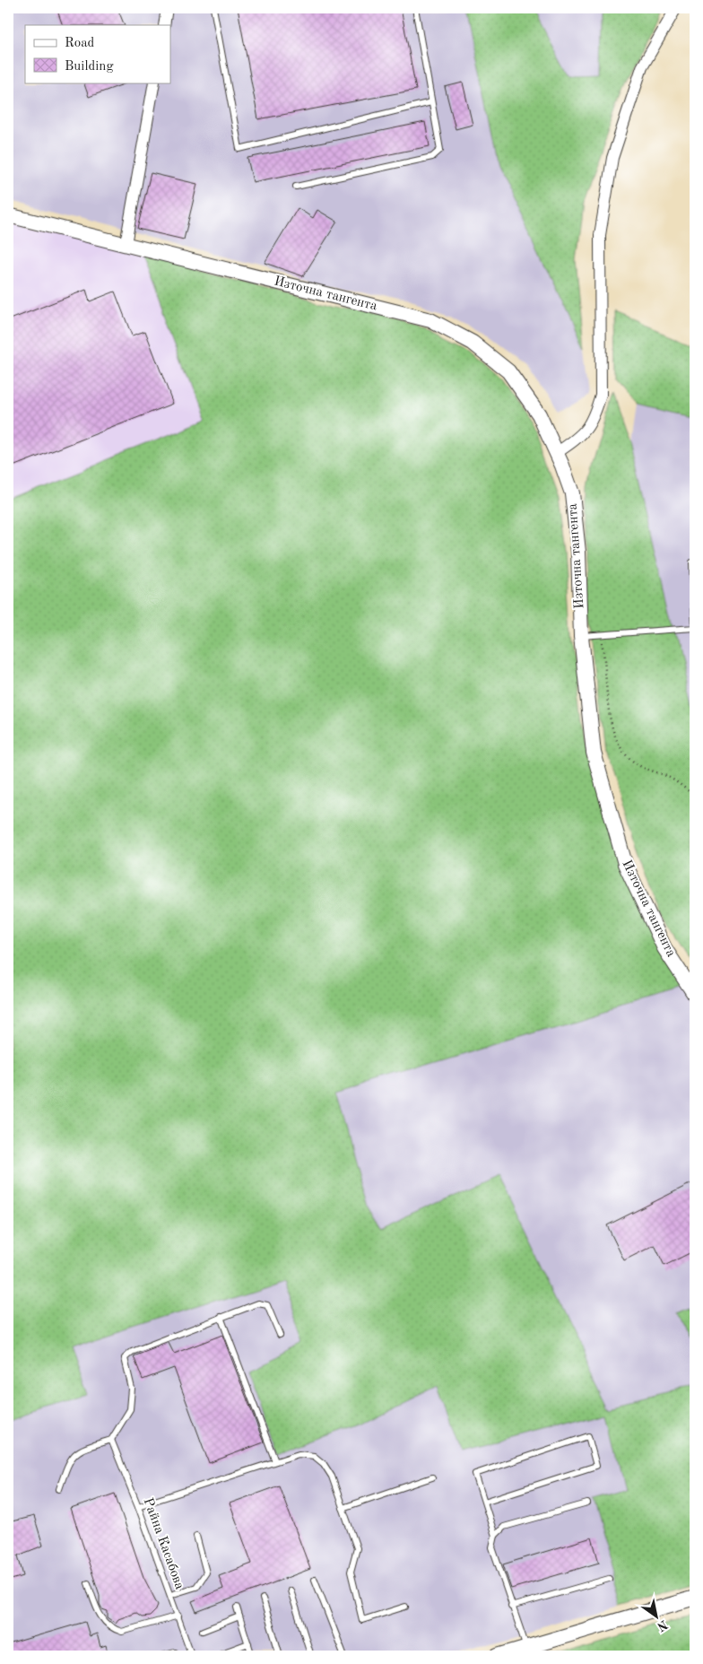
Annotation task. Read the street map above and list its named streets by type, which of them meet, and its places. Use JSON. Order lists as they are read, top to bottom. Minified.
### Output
{"streets":{"street":["Източна тангента"],"lane":["Райна Касабова"]},"legend":["Road","Building"],"north":"bottom right"}
